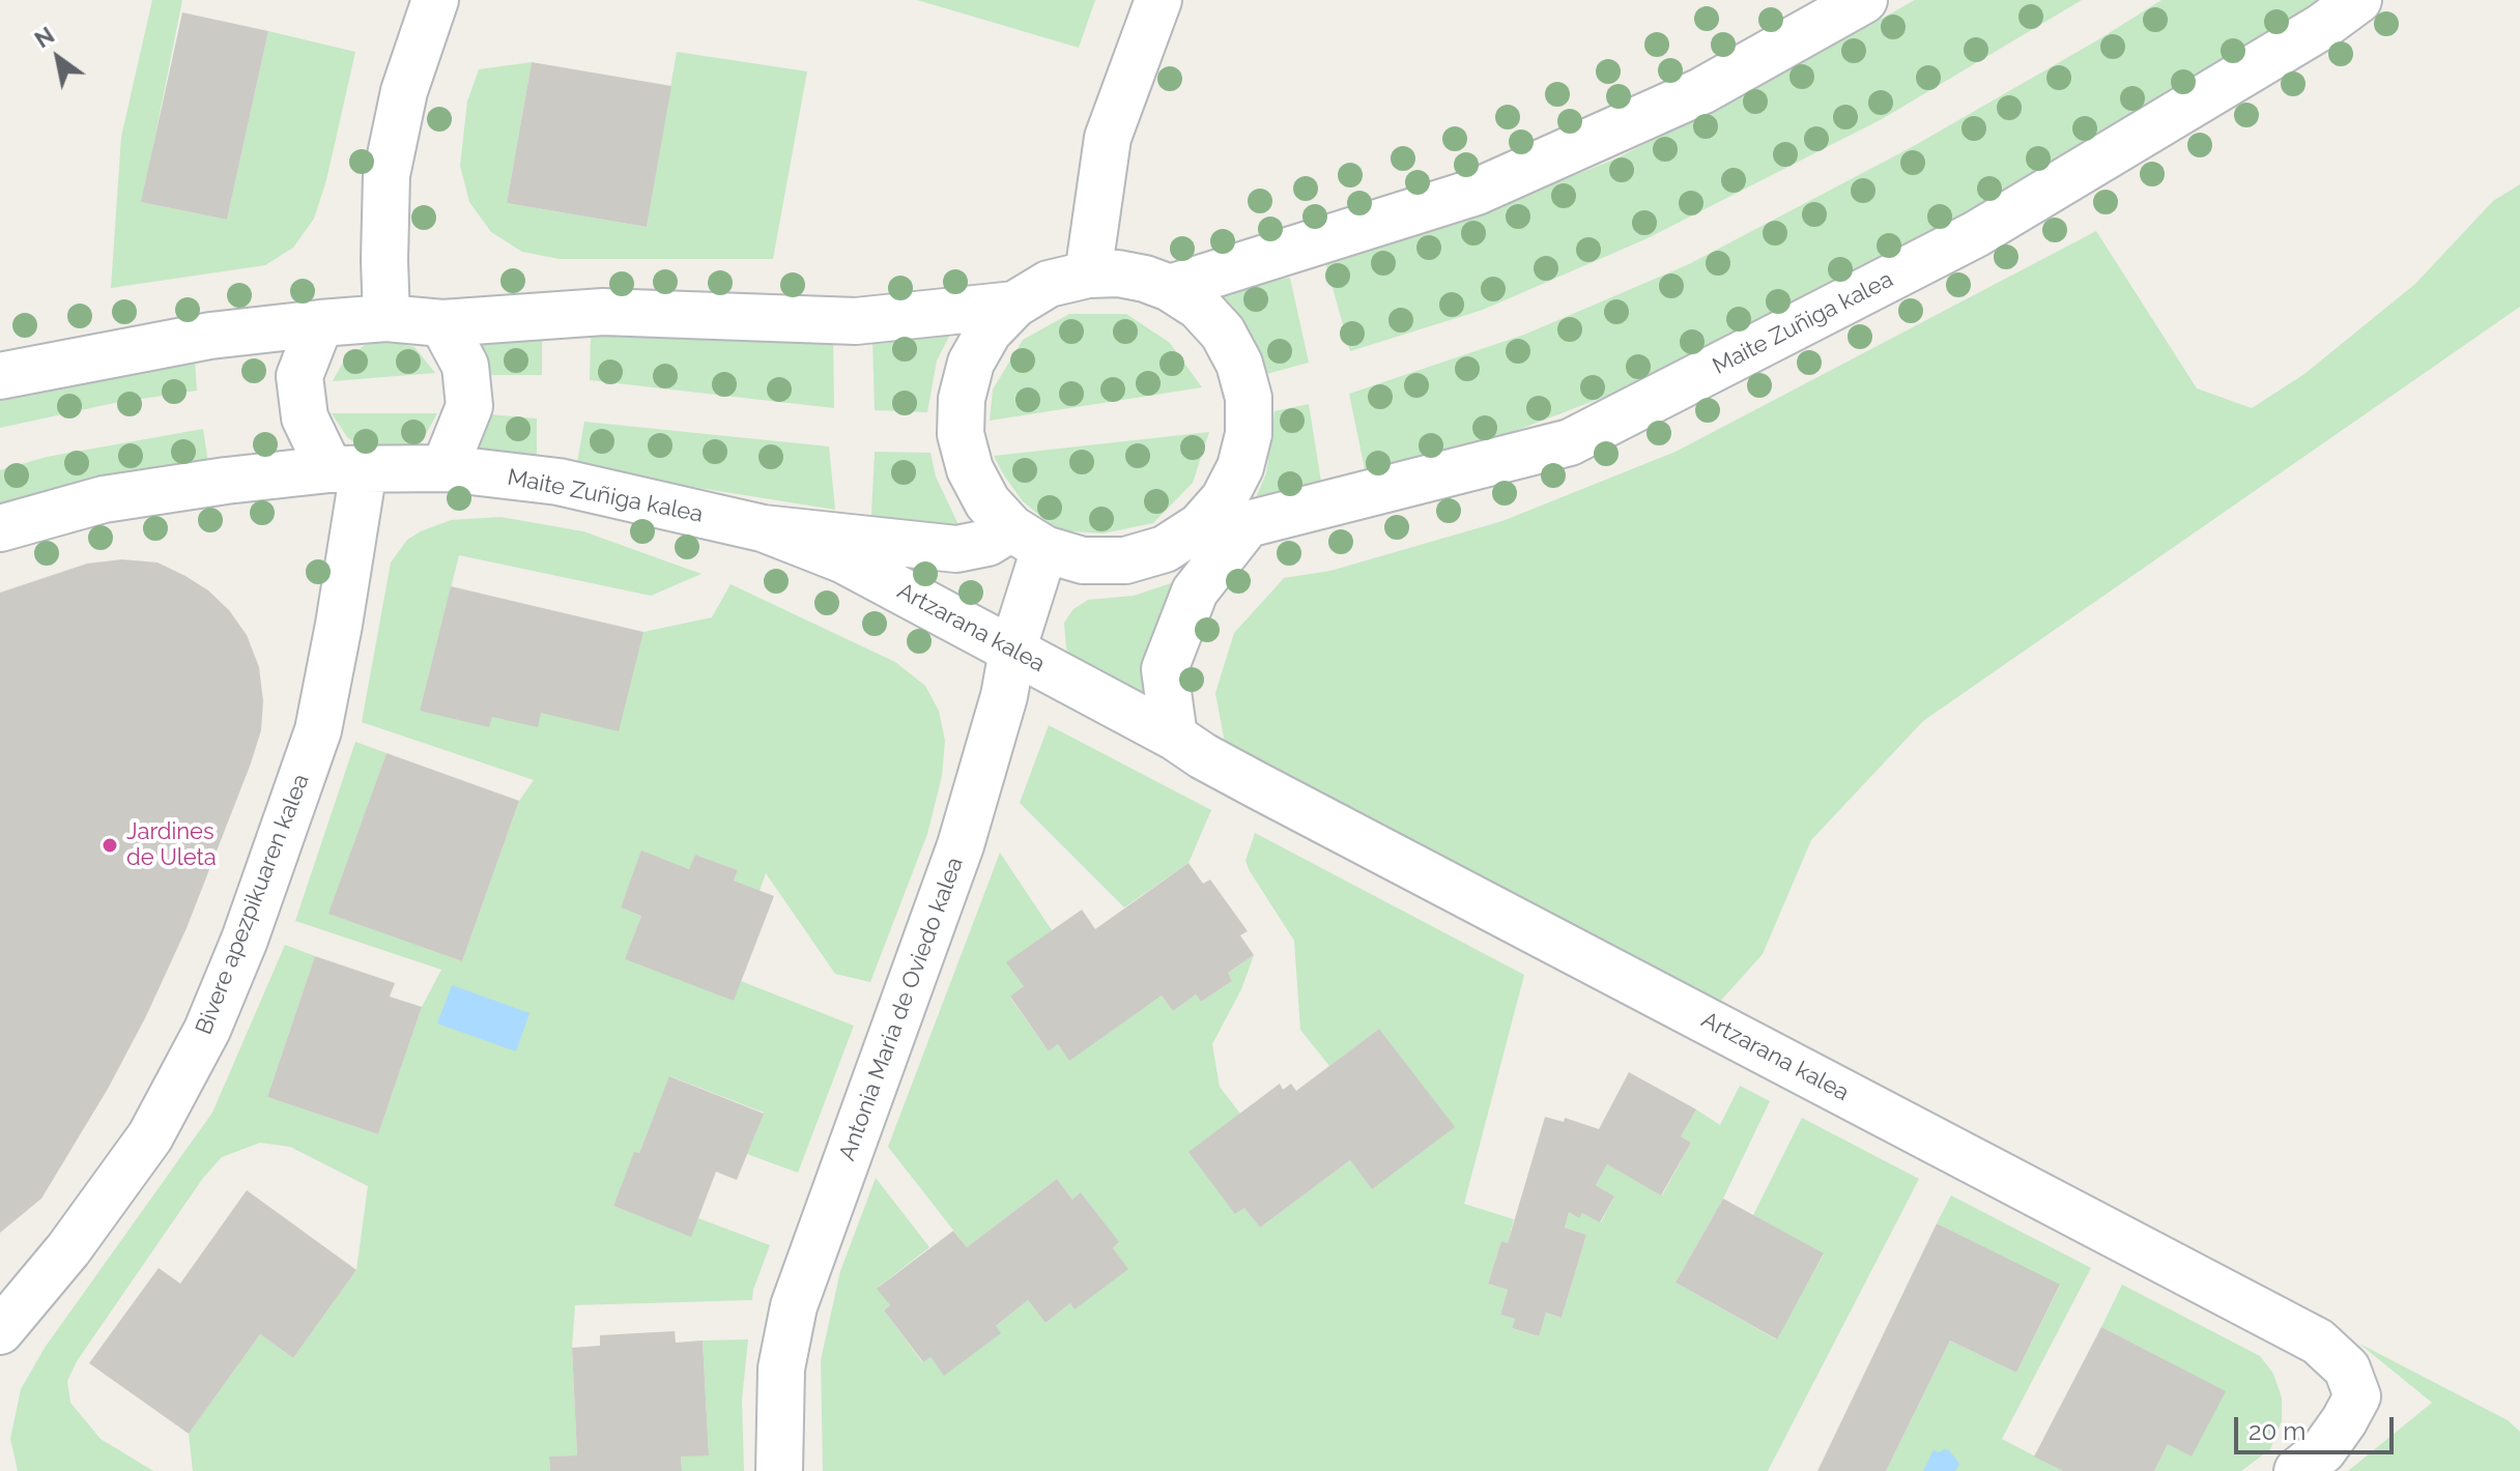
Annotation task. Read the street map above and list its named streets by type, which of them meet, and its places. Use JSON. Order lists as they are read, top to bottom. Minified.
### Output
{"streets":{"street":["Maite Zuñiga kalea","Artzarana kalea","Bivere apezpikuaren kalea","Antonia Maria de Oviedo kalea"]},"crossings":[["Maite Zuñiga kalea","Artzarana kalea"],["Maite Zuñiga kalea","Bivere apezpikuaren kalea"],["Maite Zuñiga kalea","Antonia Maria de Oviedo kalea"],["Artzarana kalea","Antonia Maria de Oviedo kalea"]],"places":["Jardines de Uleta"],"scale_bar":"20 m","north":"top left"}
